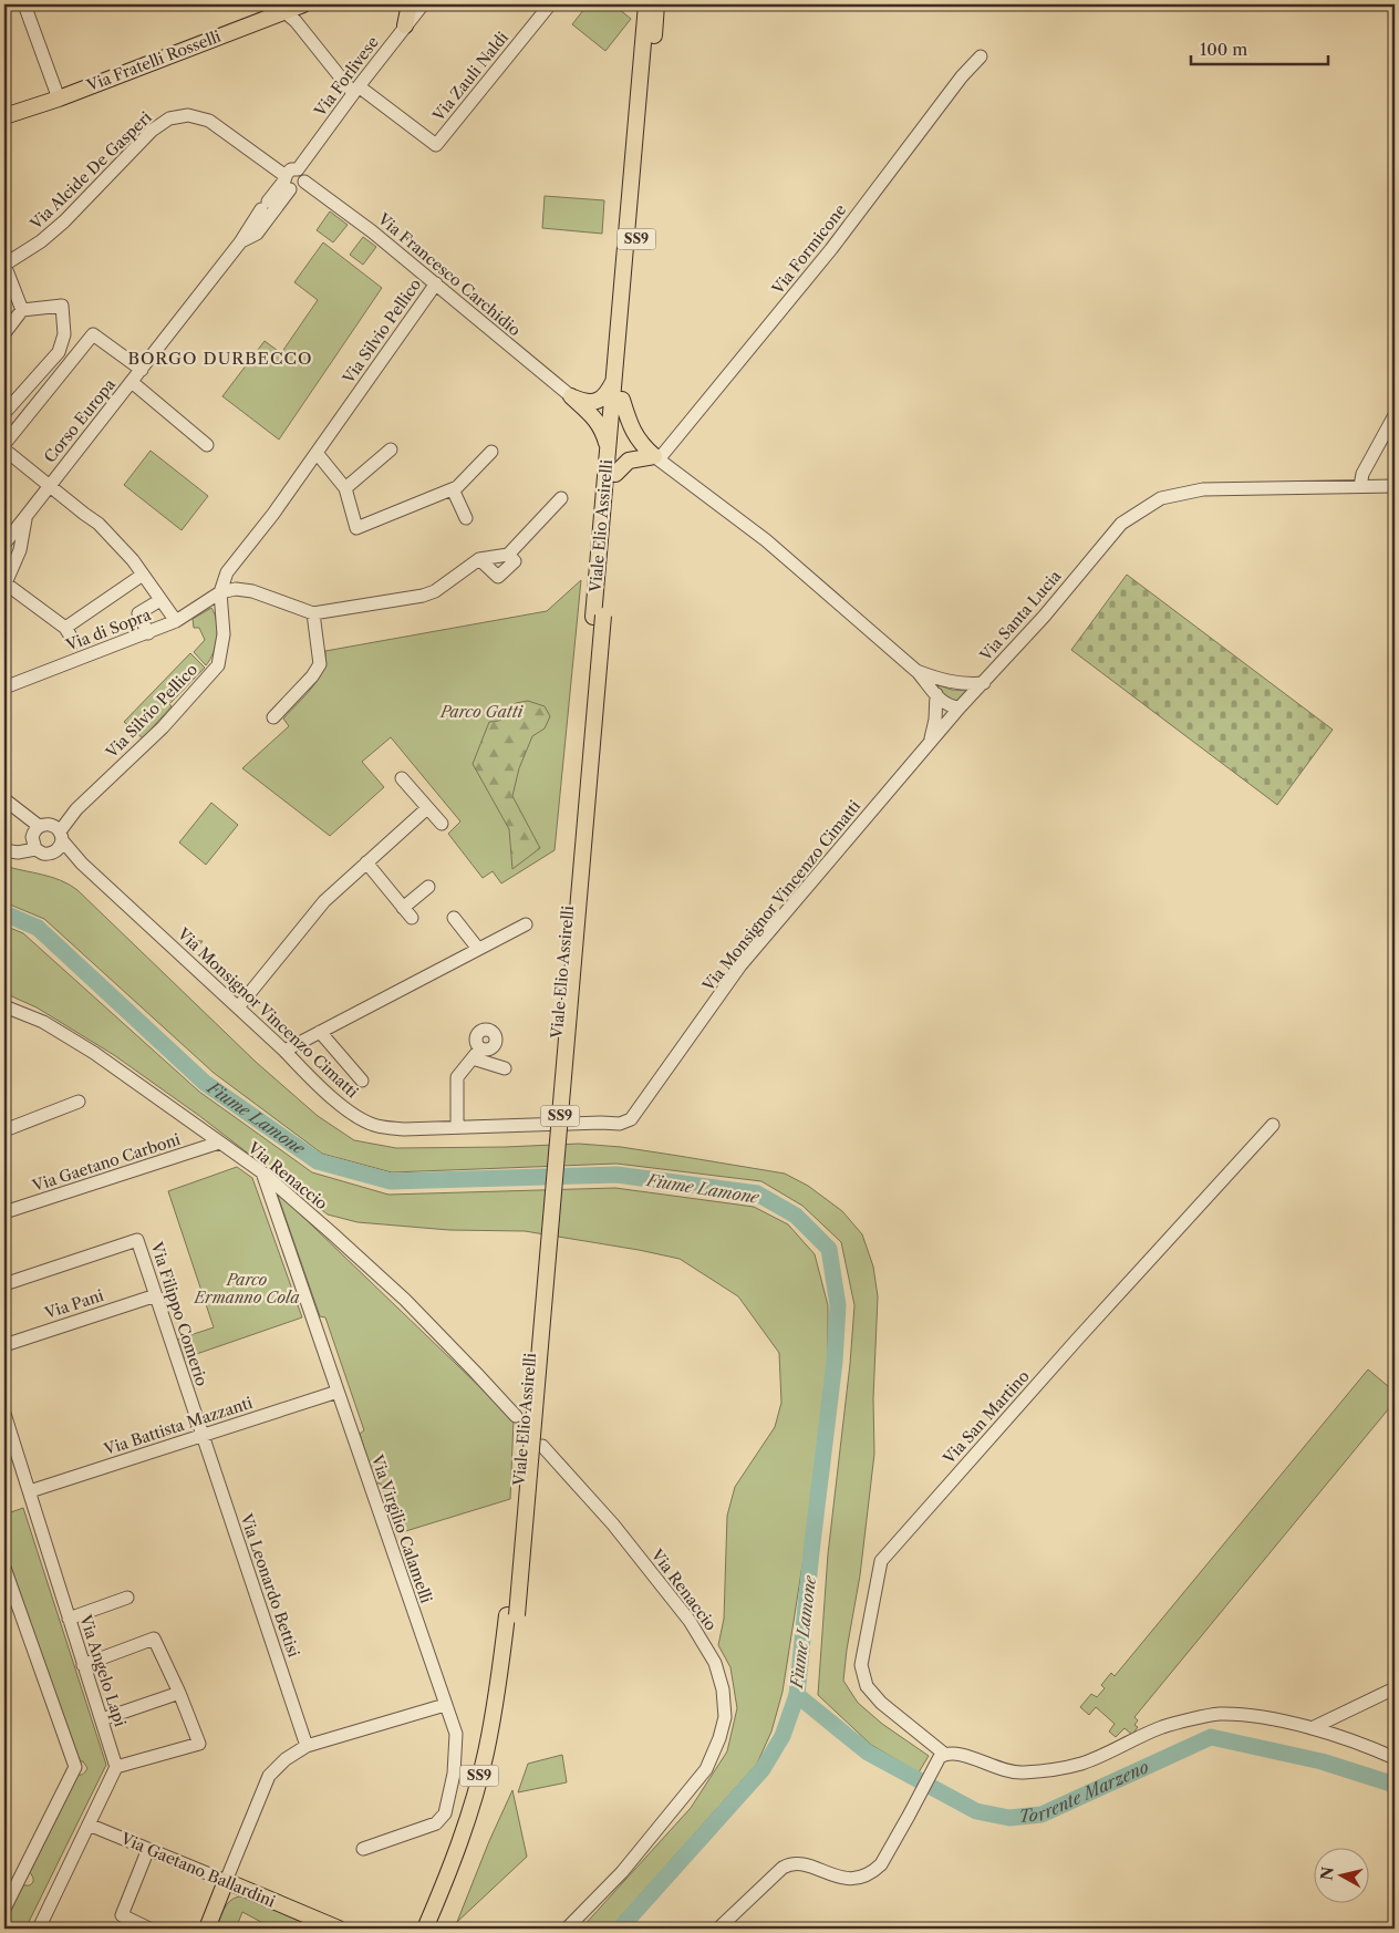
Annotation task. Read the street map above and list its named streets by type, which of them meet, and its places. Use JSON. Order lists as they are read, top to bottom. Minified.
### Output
{"streets":{"main road":["Via Fratelli Rosselli","SS9","Viale Elio Assirelli","Via Gaetano Ballardini"],"street":["Via Forlivese","Via Zauli Naldi","Via Alcide De Gasperi","Via Formicone","Via Francesco Carchidio","Via Silvio Pellico","Corso Europa","Via Santa Lucia","Via di Sopra","Via Monsignor Vincenzo Cimatti","Via Gaetano Carboni","Via Renaccio","Via Pani","Via Filippo Comerio","Via San Martino","Via Battista Mazzanti","Via Virgilio Calamelli","Via Leonardo Bettisi","Via Angelo Lapi"]},"crossings":[["Via Forlivese","Via Zauli Naldi"],["Via Forlivese","Via Alcide De Gasperi"],["Via Forlivese","Via Francesco Carchidio"],["Via Forlivese","Corso Europa"],["Via Alcide De Gasperi","Via Francesco Carchidio"],["Via Formicone","Via Santa Lucia"],["Via Francesco Carchidio","Via Silvio Pellico"],["Via Silvio Pellico","Via di Sopra"],["Via Silvio Pellico","Via Monsignor Vincenzo Cimatti"],["Via Santa Lucia","Via Monsignor Vincenzo Cimatti"],["Via Gaetano Carboni","Via Renaccio"],["Via Renaccio","Via Virgilio Calamelli"],["Via Pani","Via Filippo Comerio"],["Via Filippo Comerio","Via Battista Mazzanti"],["Via Filippo Comerio","Via Leonardo Bettisi"],["Via Battista Mazzanti","Via Virgilio Calamelli"],["Via Battista Mazzanti","Via Leonardo Bettisi"],["Via Battista Mazzanti","Via Angelo Lapi"]],"districts":["BORGO DURBECCO"],"water":["Fiume Lamone","Torrente Marzeno"],"parks":["Parco Gatti","Parco Ermanno Cola"],"scale_bar":"100 m","north":"left"}
